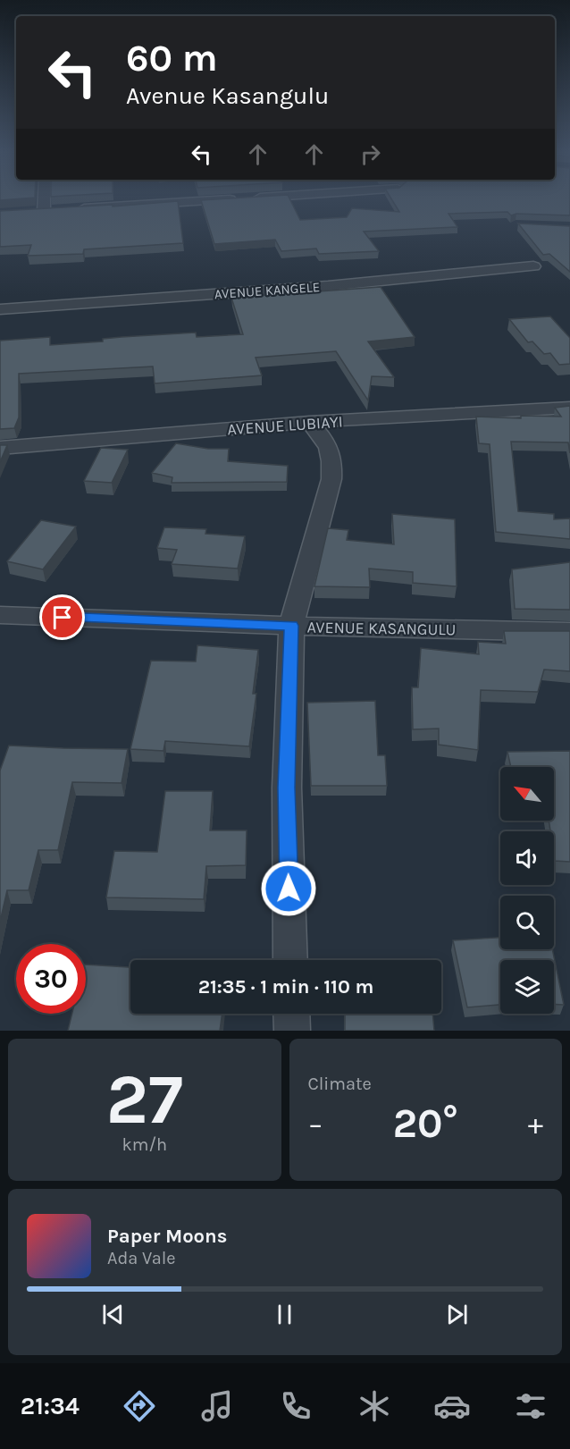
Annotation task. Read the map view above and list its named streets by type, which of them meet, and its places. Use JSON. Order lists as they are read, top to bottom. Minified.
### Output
{"streets":{"street":["AVENUE KANGELE","AVENUE LUBIAYI","AVENUE KASANGULU"]},"north":"top left","page":{"turn":["60 m","Avenue Kasangulu"],"limit":"30","trip":"21:35 · 1 min · 110 m","tile":[["27","km/h"],"Climate"],"heat":["−","20°","+"],"song":["Paper Moons","Ada Vale"],"tabs":"21:34"}}
